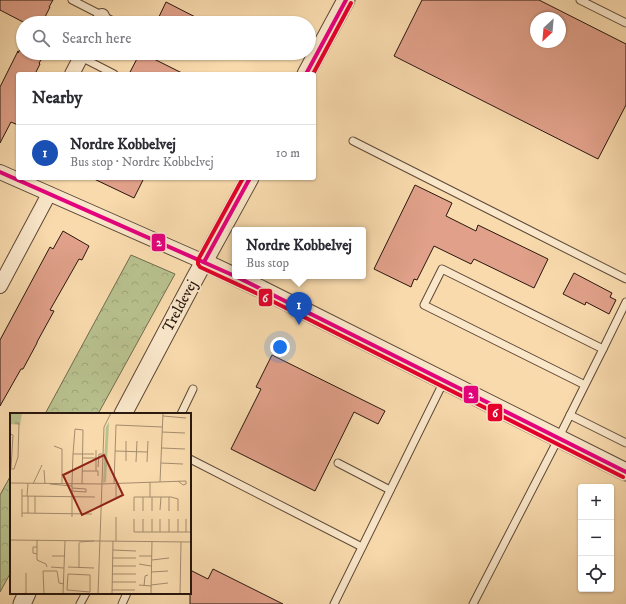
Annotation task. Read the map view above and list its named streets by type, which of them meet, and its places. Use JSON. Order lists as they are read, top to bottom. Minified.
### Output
{"streets":{"street":["Treldevej"]},"lines":["transit line 2","transit line 6"],"north":"bottom left","page":{"search":"Search here","heading":"Nearby","list":[{"mark":"1","name":"Nordre Kobbelvej","note":"Bus stop · Nordre Kobbelvej","value":"10 m"}],"popup":["Nordre Kobbelvej","Bus stop"],"pins":"1","map_buttons":["+","−"]}}
